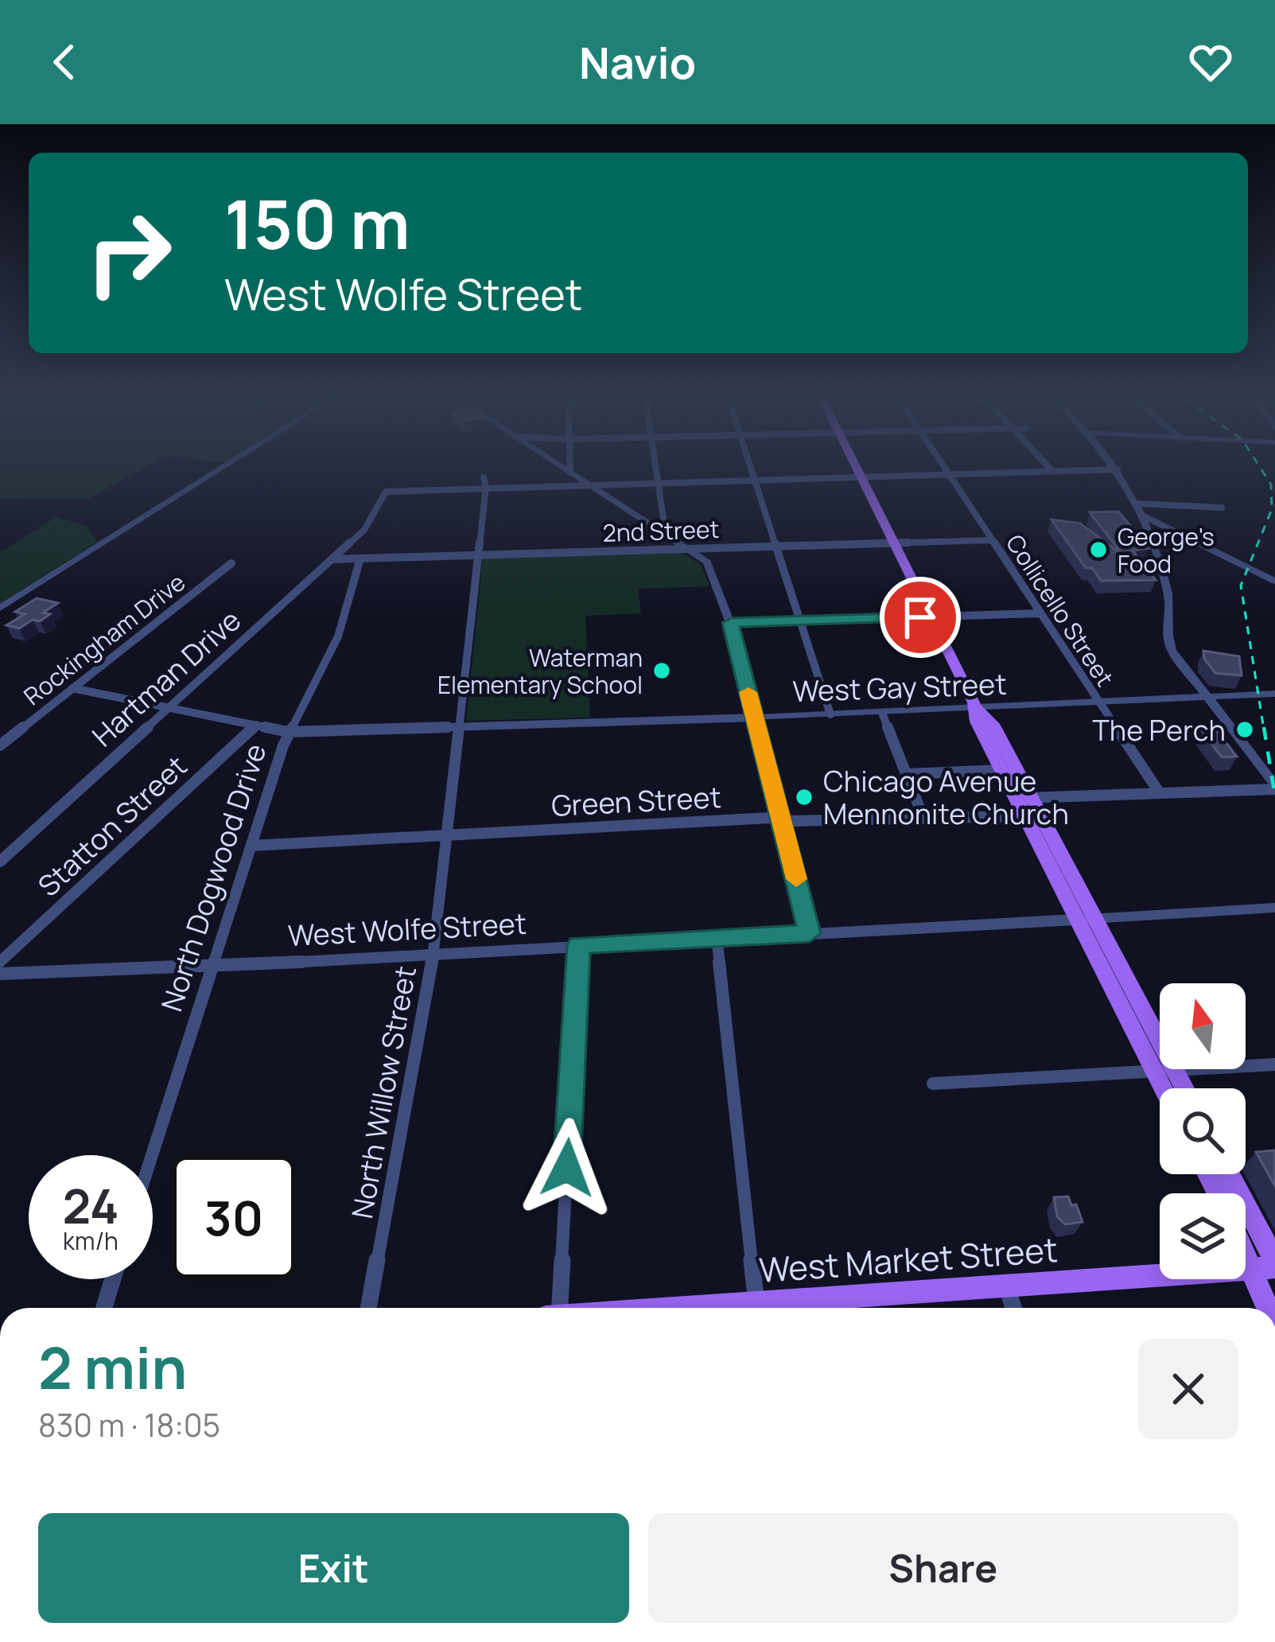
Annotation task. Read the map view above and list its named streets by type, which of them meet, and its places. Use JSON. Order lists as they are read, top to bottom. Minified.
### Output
{"streets":{"main road":["West Market Street"],"street":["2nd Street","Collicello Street","Rockingham Drive","Hartman Drive","West Gay Street","Green Street","Statton Street","North Dogwood Drive","West Wolfe Street","North Willow Street"]},"crossings":[["2nd Street","Collicello Street"],["2nd Street","Hartman Drive"],["2nd Street","North Dogwood Drive"],["2nd Street","North Willow Street"],["Collicello Street","West Gay Street"],["Rockingham Drive","West Gay Street"],["Hartman Drive","West Gay Street"],["Hartman Drive","North Willow Street"],["West Gay Street","Statton Street"],["West Gay Street","North Dogwood Drive"],["West Gay Street","North Willow Street"],["Green Street","North Dogwood Drive"],["Green Street","North Willow Street"],["North Dogwood Drive","West Wolfe Street"],["West Wolfe Street","North Willow Street"]],"places":["George's Food","Waterman Elementary School","The Perch","Chicago Avenue Mennonite Church"],"north":"top","page":{"header":"Navio","turn":["150 m","West Wolfe Street"],"speed":"24 km/h","limit":"30","heading":["2 min","830 m · 18:05"],"buttons":["Exit","Share"]}}
